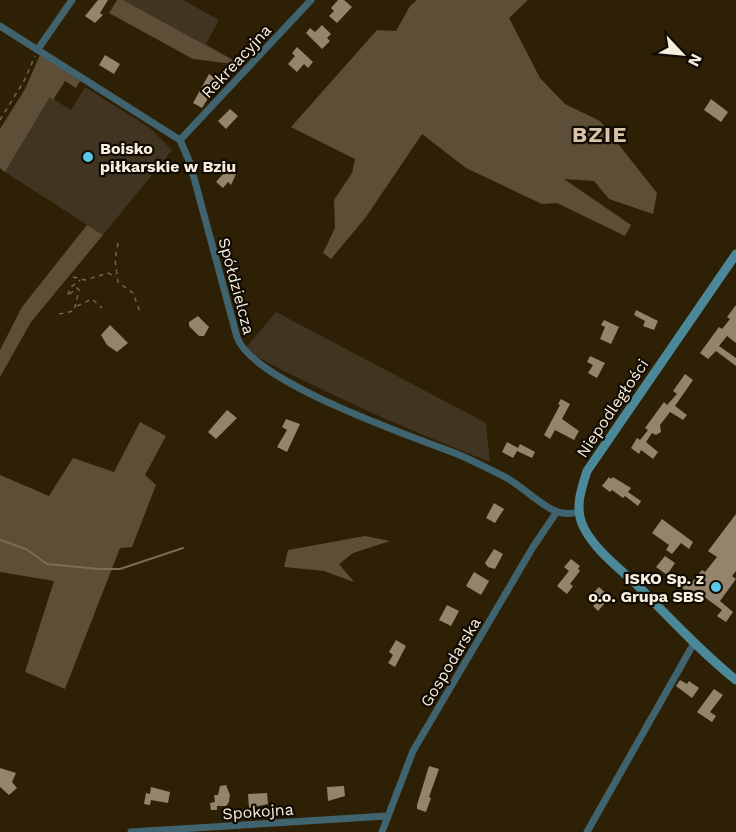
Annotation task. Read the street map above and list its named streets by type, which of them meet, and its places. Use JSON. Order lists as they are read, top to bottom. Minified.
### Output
{"streets":{"street":["Rekreacyjna","Spółdzielcza","Niepodległości","Gospodarska","Spokojna"]},"crossings":[["Rekreacyjna","Spółdzielcza"],["Spółdzielcza","Gospodarska"],["Gospodarska","Spokojna"]],"districts":["BZIE"],"places":["Boisko piłkarskie w Bziu","ISKO Sp. z o.o. Grupa SBS"],"north":"bottom right"}
